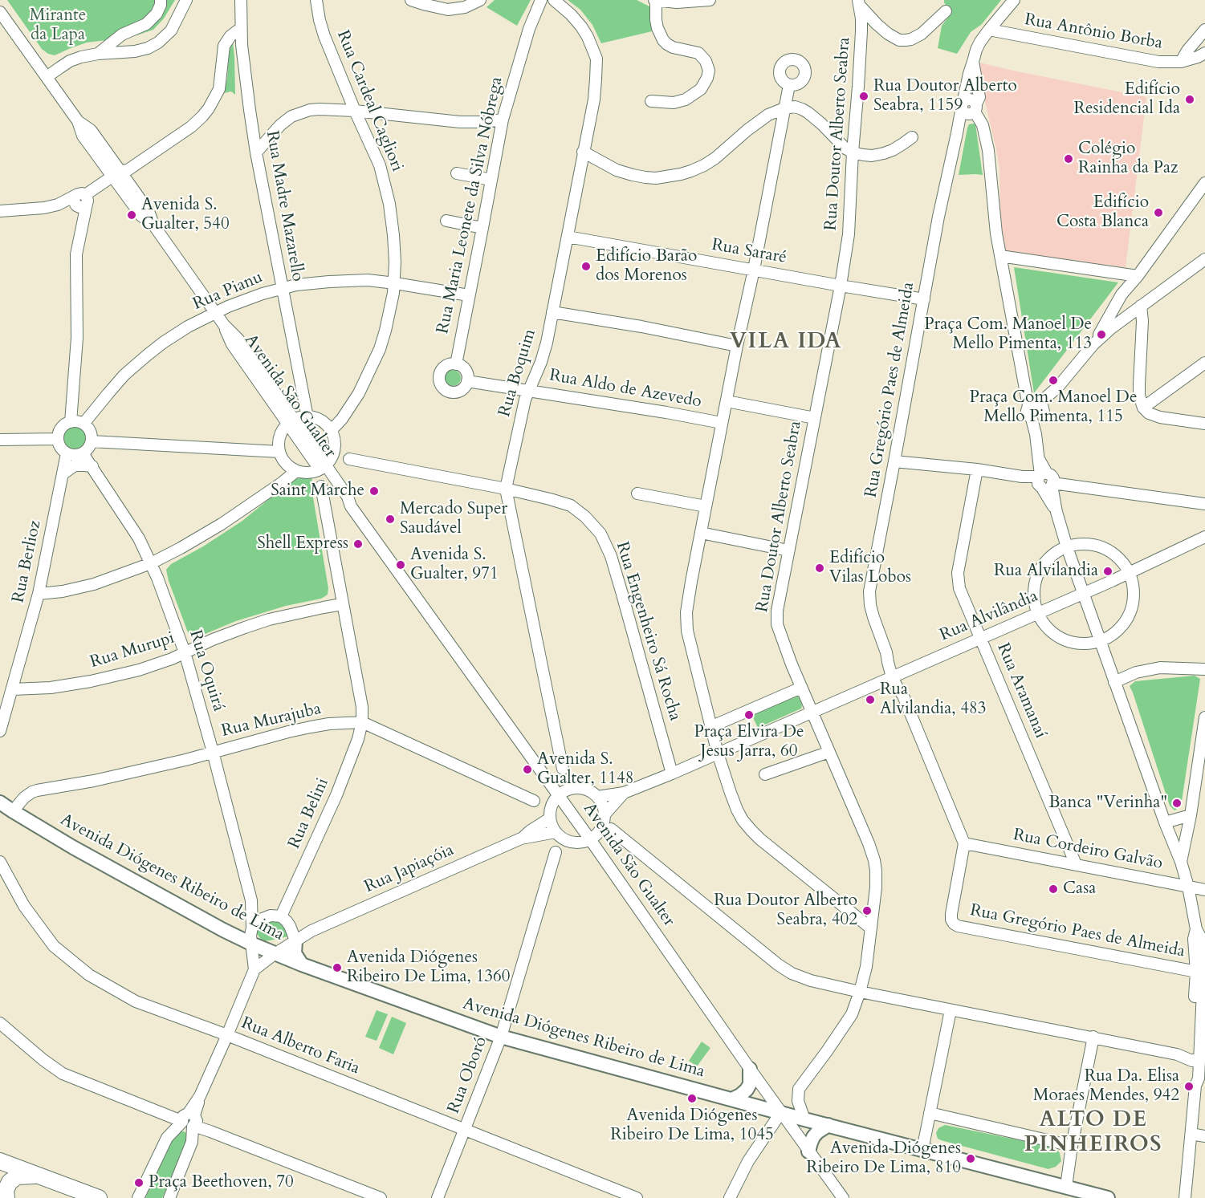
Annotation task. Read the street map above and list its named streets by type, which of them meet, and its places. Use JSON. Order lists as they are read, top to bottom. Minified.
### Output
{"streets":{"main road":["Avenida Diógenes Ribeiro de Lima"],"street":["Rua Antônio Borba","Rua Cardeal Cagliori","Rua Doutor Alberto Seabra","Rua Maria Leonete da Silva Nóbrega","Rua Madre Mazarello","Rua Sararé","Rua Pianu","Rua Boquim","Rua Aldo de Azevedo","Rua Gregório Paes de Almeida","Avenida São Gualter","Rua Berlioz","Rua Alvilândia","Rua Engenheiro Sá Rocha","Rua Murupi","Rua Oquirá","Rua Aramanaí","Rua Murajuba","Rua Belini","Rua Cordeiro Galvão","Rua Japiaçóia","Rua Alberto Faria","Rua Oboró"]},"crossings":[["Rua Antônio Borba","Rua Gregório Paes de Almeida"],["Rua Cardeal Cagliori","Rua Pianu"],["Rua Doutor Alberto Seabra","Rua Sararé"],["Rua Doutor Alberto Seabra","Rua Alvilândia"],["Rua Doutor Alberto Seabra","Avenida Diógenes Ribeiro de Lima"],["Rua Maria Leonete da Silva Nóbrega","Rua Pianu"],["Rua Maria Leonete da Silva Nóbrega","Rua Aldo de Azevedo"],["Rua Madre Mazarello","Rua Pianu"],["Rua Sararé","Rua Boquim"],["Rua Sararé","Rua Gregório Paes de Almeida"],["Rua Pianu","Avenida São Gualter"],["Rua Pianu","Rua Berlioz"],["Rua Pianu","Rua Oquirá"],["Rua Boquim","Rua Aldo de Azevedo"],["Rua Boquim","Rua Engenheiro Sá Rocha"],["Rua Gregório Paes de Almeida","Rua Alvilândia"],["Rua Gregório Paes de Almeida","Rua Cordeiro Galvão"],["Avenida São Gualter","Avenida Diógenes Ribeiro de Lima"],["Rua Berlioz","Rua Murupi"],["Rua Berlioz","Rua Oquirá"],["Rua Alvilândia","Rua Aramanaí"],["Rua Murupi","Rua Oquirá"],["Rua Oquirá","Rua Murajuba"],["Rua Oquirá","Rua Belini"],["Rua Oquirá","Rua Japiaçóia"],["Rua Oquirá","Avenida Diógenes Ribeiro de Lima"],["Rua Aramanaí","Rua Cordeiro Galvão"],["Rua Murajuba","Rua Belini"],["Rua Murajuba","Avenida Diógenes Ribeiro de Lima"],["Rua Belini","Rua Japiaçóia"],["Rua Belini","Avenida Diógenes Ribeiro de Lima"],["Rua Japiaçóia","Avenida Diógenes Ribeiro de Lima"],["Avenida Diógenes Ribeiro de Lima","Rua Oboró"],["Rua Alberto Faria","Rua Oboró"]],"districts":["VILA IDA","ALTO DE PINHEIROS"],"parks":["Mirante da Lapa"],"places":["Rua Doutor Alberto Seabra, 1159","Edifício Residencial Ida","Colégio Rainha da Paz","Edifício Costa Blanca","Avenida S. Gualter, 540","Edifício Barão dos Morenos","Praça Com. Manoel De Mello Pimenta, 113","Praça Com. Manoel De Mello Pimenta, 115","Saint Marche","Mercado Super Saudável","Shell Express","Avenida S. Gualter, 971","Edifício Vilas Lobos","Rua Alvilandia","Rua Alvilandia, 483","Praça Elvira De Jesus Jarra, 60","Avenida S. Gualter, 1148","Banca \"Verinha\"","Casa","Rua Doutor Alberto Seabra, 402","Avenida Diógenes Ribeiro De Lima, 1360","Rua Da. Elisa Moraes Mendes, 942","Avenida Diógenes Ribeiro De Lima, 1045","Avenida Diógenes Ribeiro De Lima, 810","Praça Beethoven, 70"]}
